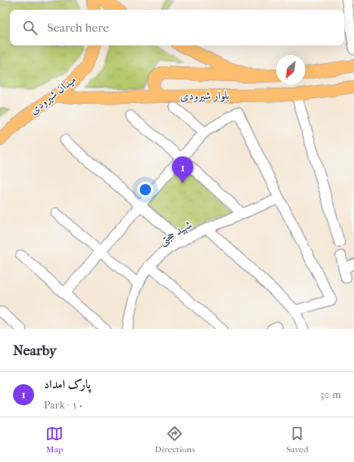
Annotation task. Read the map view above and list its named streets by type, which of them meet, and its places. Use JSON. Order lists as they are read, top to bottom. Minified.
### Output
{"streets":{"main road":["میدان شیرودی","بلوار شیرودی"],"street":["شهید حجتی"]},"crossings":[["میدان شیرودی","بلوار شیرودی"]],"north":"bottom left","page":{"search":"Search here","pins":"1","heading":"Nearby","list":[{"mark":"1","name":"پارک امداد","note":"Park · ۱۰","value":"30 m"}],"nav":["Map","Directions","Saved"]}}
